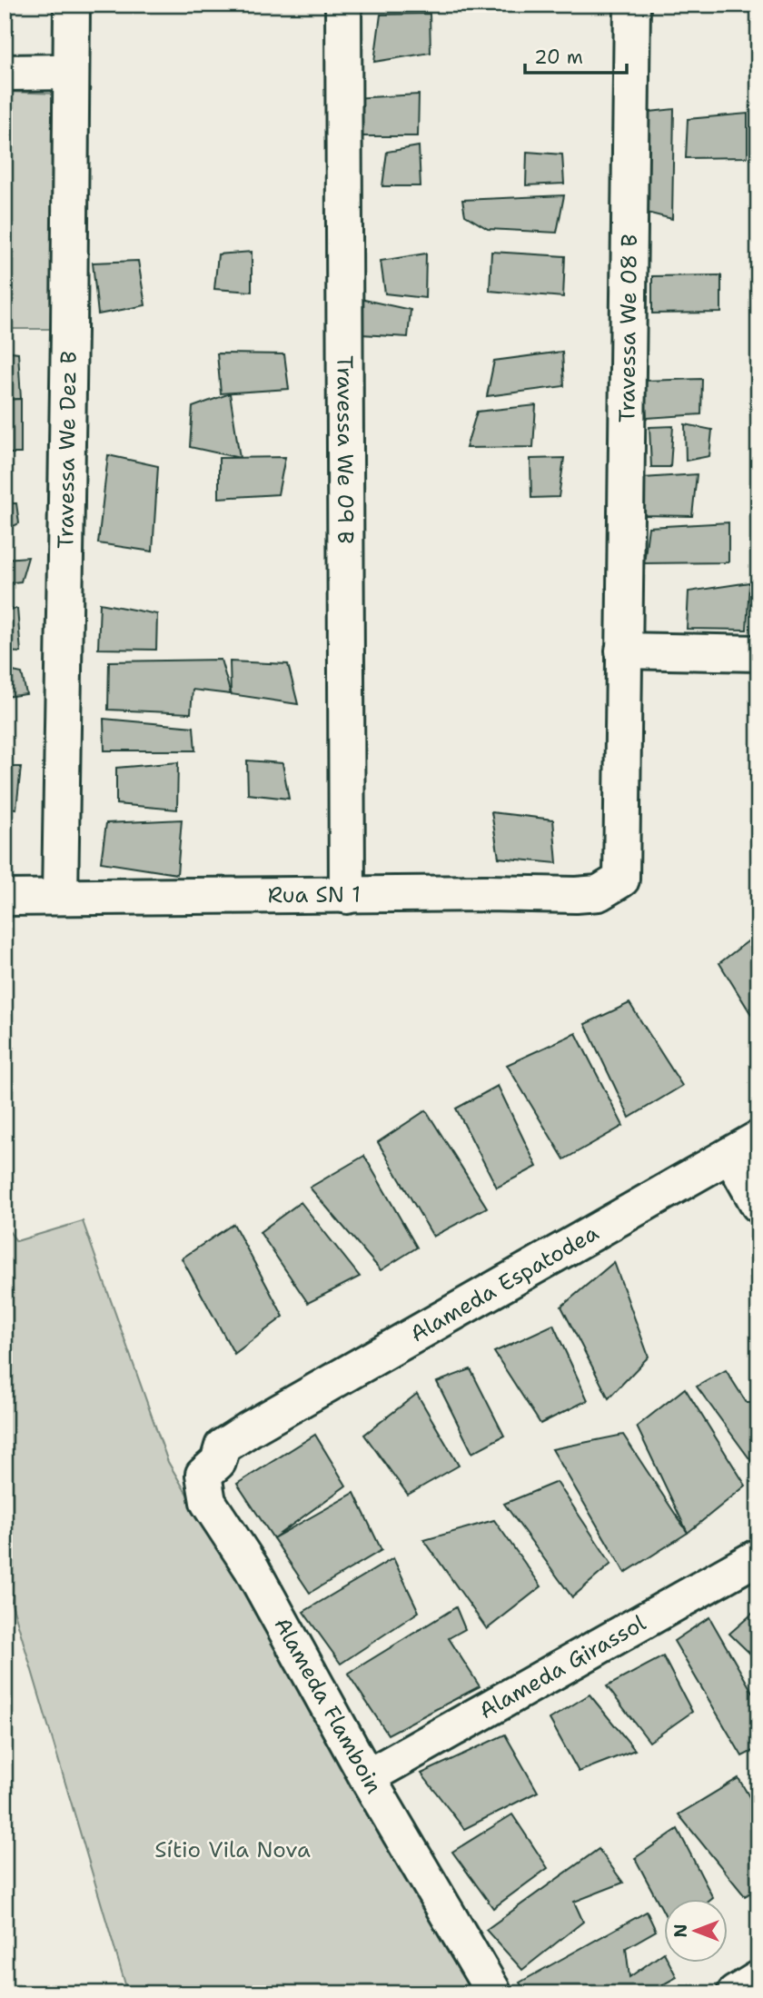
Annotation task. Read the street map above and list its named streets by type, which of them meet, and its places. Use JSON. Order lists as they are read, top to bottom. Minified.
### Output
{"streets":{"street":["Travessa We 08 B","Travessa We Dez B","Travessa We 09 B","Rua SN 1","Alameda Espatodea","Alameda Girassol","Alameda Flamboin"]},"crossings":[["Travessa We 08 B","Rua SN 1"],["Travessa We Dez B","Rua SN 1"],["Travessa We 09 B","Rua SN 1"],["Alameda Espatodea","Alameda Flamboin"],["Alameda Girassol","Alameda Flamboin"]],"parks":["Sítio Vila Nova"],"scale_bar":"20 m","north":"left"}
